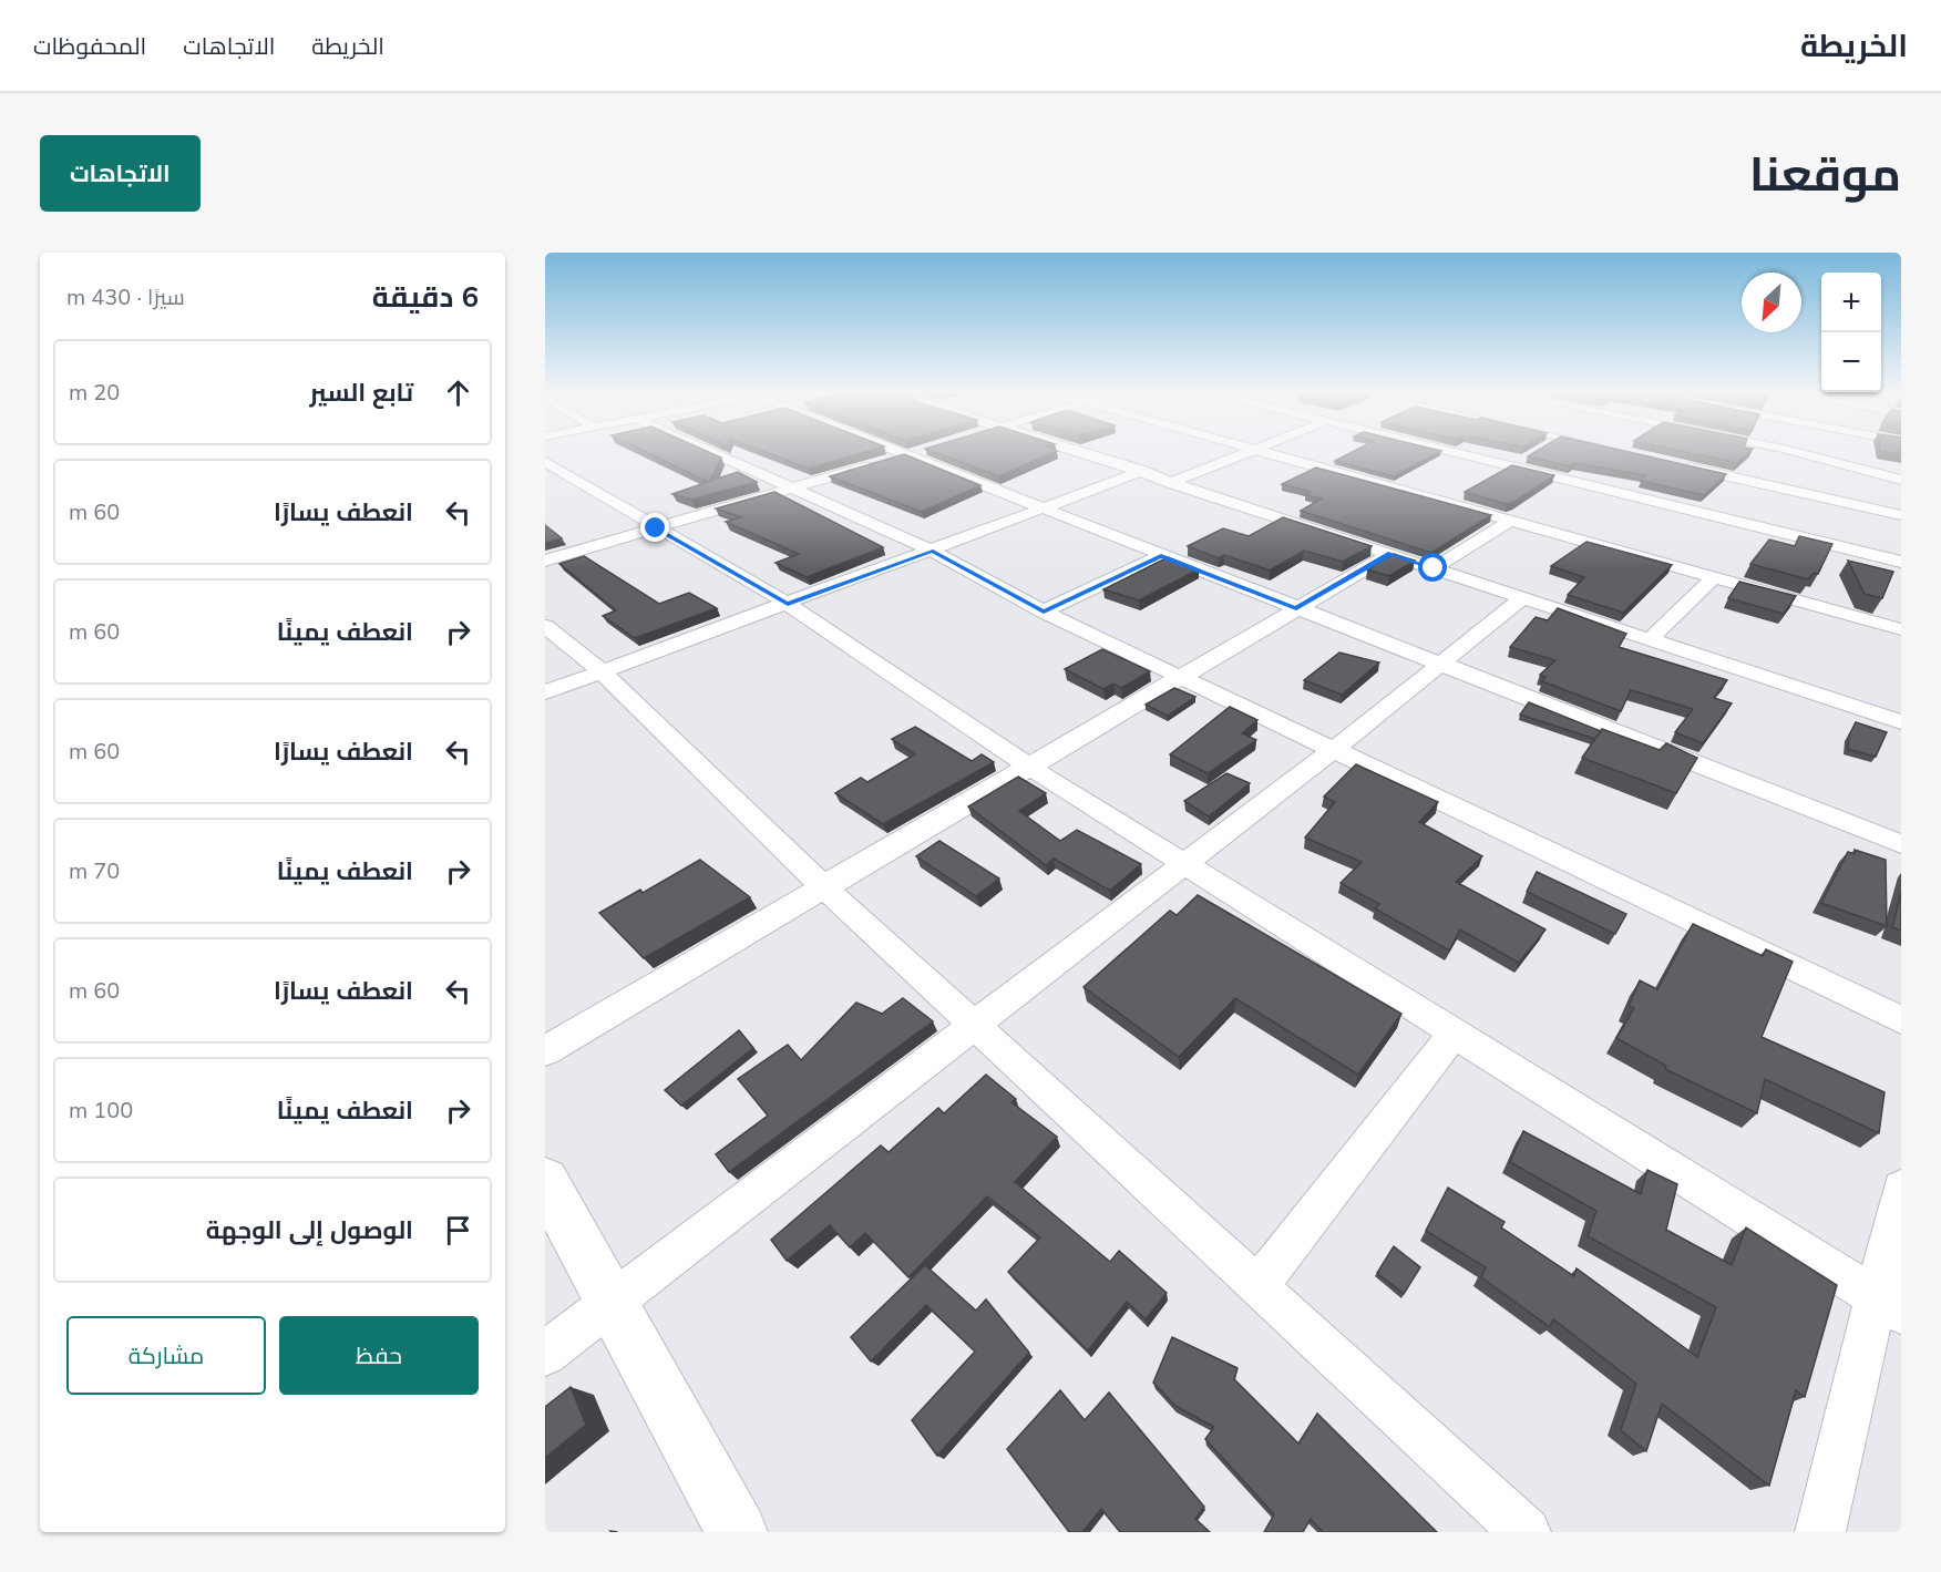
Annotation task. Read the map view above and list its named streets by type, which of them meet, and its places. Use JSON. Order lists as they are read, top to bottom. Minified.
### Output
{"north":"bottom left","page":{"header":"الخريطة","nav":["الخريطة","الاتجاهات","المحفوظات"],"title":"موقعنا","buttons":["الاتجاهات",["حفظ","مشاركة"]],"heading":["6 دقيقة","سيرًا · 430 m"],"map_buttons":["+","−"],"list":[["تابع السير","20 m"],["انعطف يسارًا","60 m"],["انعطف يمينًا","60 m"],["انعطف يسارًا","60 m"],["انعطف يمينًا","70 m"],["انعطف يسارًا","60 m"],["انعطف يمينًا","100 m"],"الوصول إلى الوجهة"]}}
